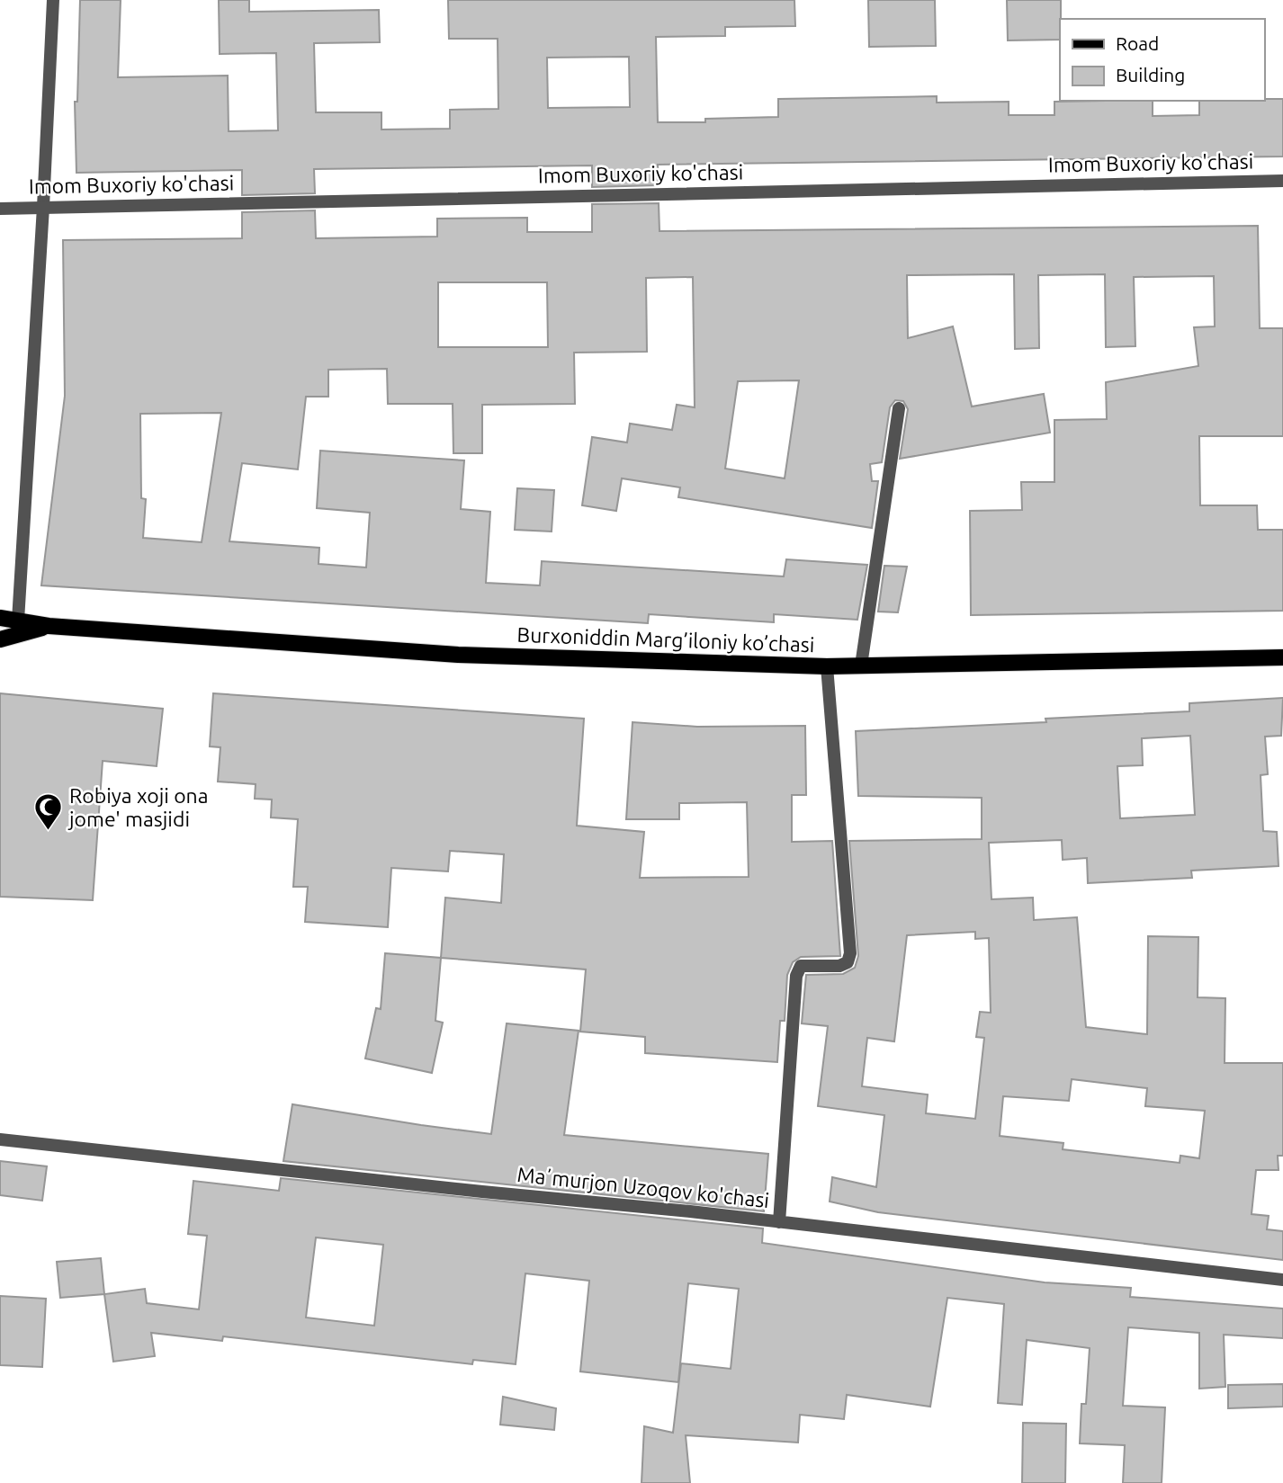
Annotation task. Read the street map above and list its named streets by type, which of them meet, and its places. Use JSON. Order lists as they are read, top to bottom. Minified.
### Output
{"streets":{"main road":["Burxoniddin Marg’iloniy ko’chasi"],"street":["Imom Buxoriy ko'chasi","Maʼmurjon Uzoqov ko'chasi"]},"places":{"mosque":["Robiya xoji ona jome' masjidi"]},"legend":["Road","Building"]}
